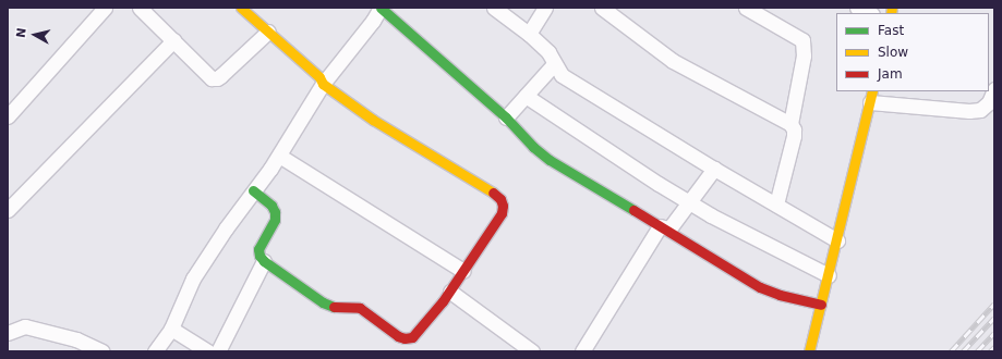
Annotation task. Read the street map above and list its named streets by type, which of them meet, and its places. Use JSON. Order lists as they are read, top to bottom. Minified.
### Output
{"legend":["Fast","Slow","Jam"],"north":"left"}
